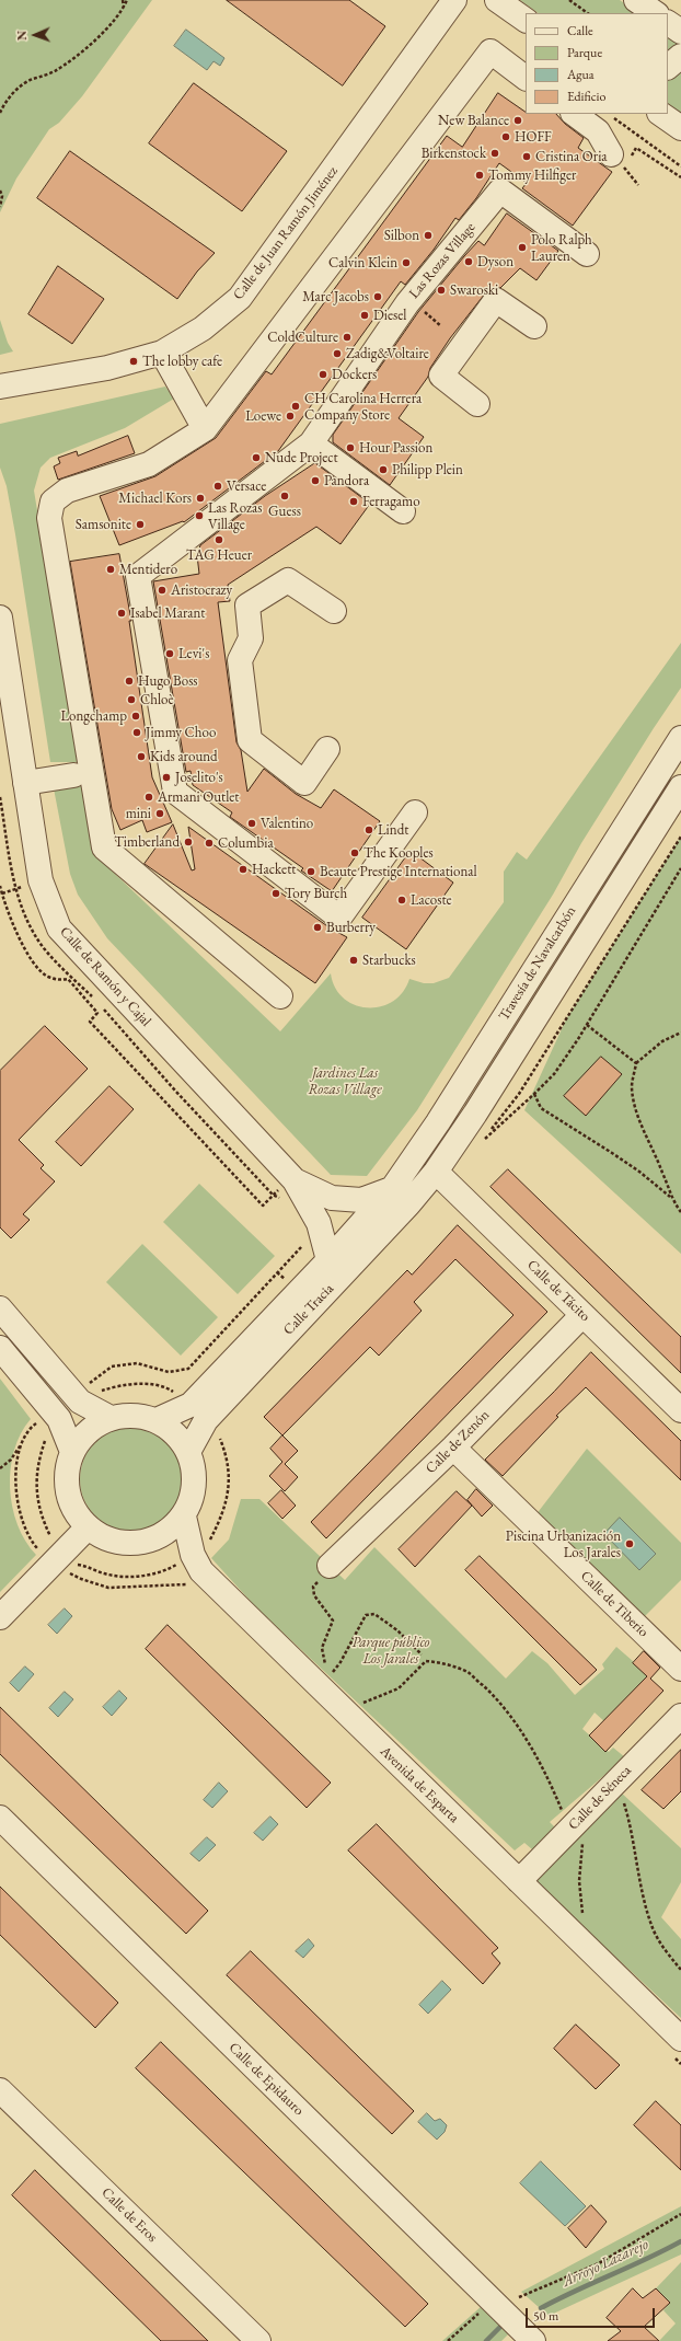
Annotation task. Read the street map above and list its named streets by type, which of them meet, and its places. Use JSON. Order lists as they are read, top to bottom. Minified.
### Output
{"streets":{"street":["Calle de Juan Ramón Jiménez","Las Rozas Village","Travesía de Navalcarbón","Calle de Ramón y Cajal","Calle de Tácito","Calle Tracia","Calle de Zenón","Calle de Tiberio","Avenida de Esparta","Calle de Séneca","Calle de Epidauro","Calle de Eros"]},"crossings":[["Travesía de Navalcarbón","Calle de Ramón y Cajal"],["Travesía de Navalcarbón","Calle de Tácito"],["Travesía de Navalcarbón","Calle Tracia"],["Calle de Ramón y Cajal","Calle Tracia"],["Calle de Tácito","Calle Tracia"],["Calle de Tácito","Calle de Zenón"],["Calle Tracia","Avenida de Esparta"],["Calle de Zenón","Calle de Tiberio"],["Avenida de Esparta","Calle de Séneca"]],"water":["Arroyo Lazarejo"],"parks":["Jardines Las Rozas Village","Parque público Los Jarales"],"places":["New Balance","HOFF","Birkenstock","Cristina Oria","Tommy Hilfiger","Silbon","Polo Ralph Lauren","Dyson","Calvin Klein","Swaroski","Marc Jacobs","Diesel","ColdCulture","Zadig&Voltaire","The lobby cafe","Dockers","CH Carolina Herrera Company Store","Loewe","Hour Passion","Nude Project","Philipp Plein","Pandora","Versace","Guess","Michael Kors","Ferragamo","Las Rozas Village","Samsonite","TAG Heuer","Mentidero","Aristocrazy","Isabel Marant","Levi's","Hugo Boss","Chloè","Longchamp","Jimmy Choo","Kids around","Joselito's","Armani Outlet","mini","Valentino","Lindt","Timberland","Columbia","The Kooples","Hackett","Beaute Prestige International","Tory Burch","Lacoste","Burberry","Starbucks","Piscina Urbanización Los Jarales"],"legend":["Calle","Parque","Agua","Edificio"],"scale_bar":"50 m","north":"left"}
